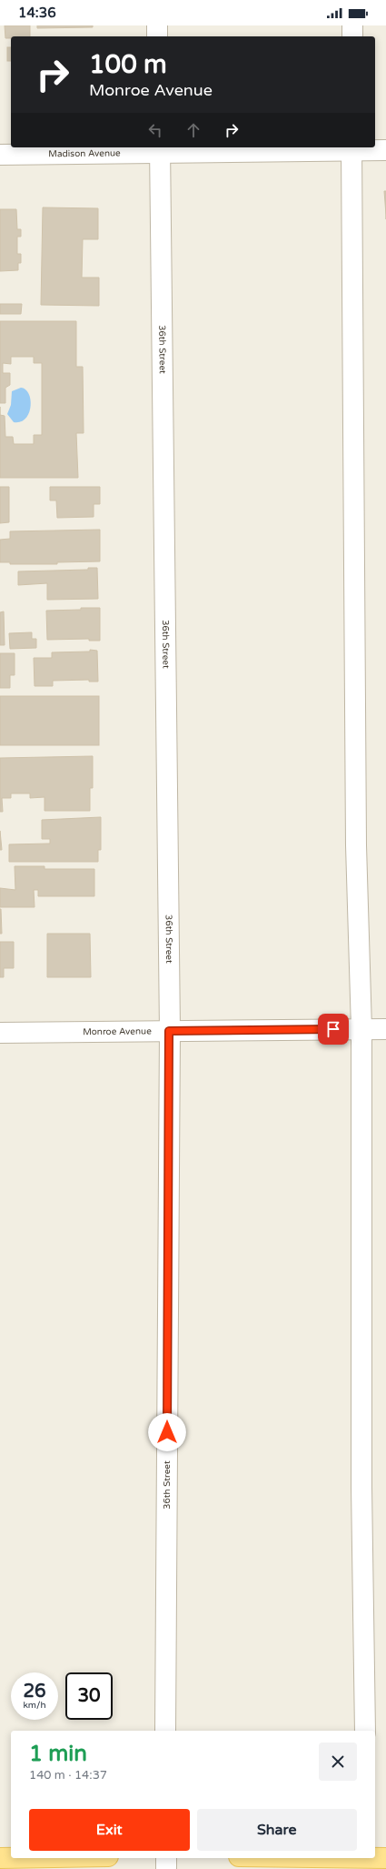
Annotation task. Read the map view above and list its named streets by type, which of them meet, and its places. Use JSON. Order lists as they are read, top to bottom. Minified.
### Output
{"streets":{"street":["Madison Avenue","36th Street","Monroe Avenue"]},"crossings":[["Madison Avenue","36th Street"],["36th Street","Monroe Avenue"]],"page":{"status":"14:36","turn":["100 m","Monroe Avenue"],"speed":"26 km/h","limit":"30","heading":["1 min","140 m · 14:37"],"buttons":["Exit","Share"]}}
